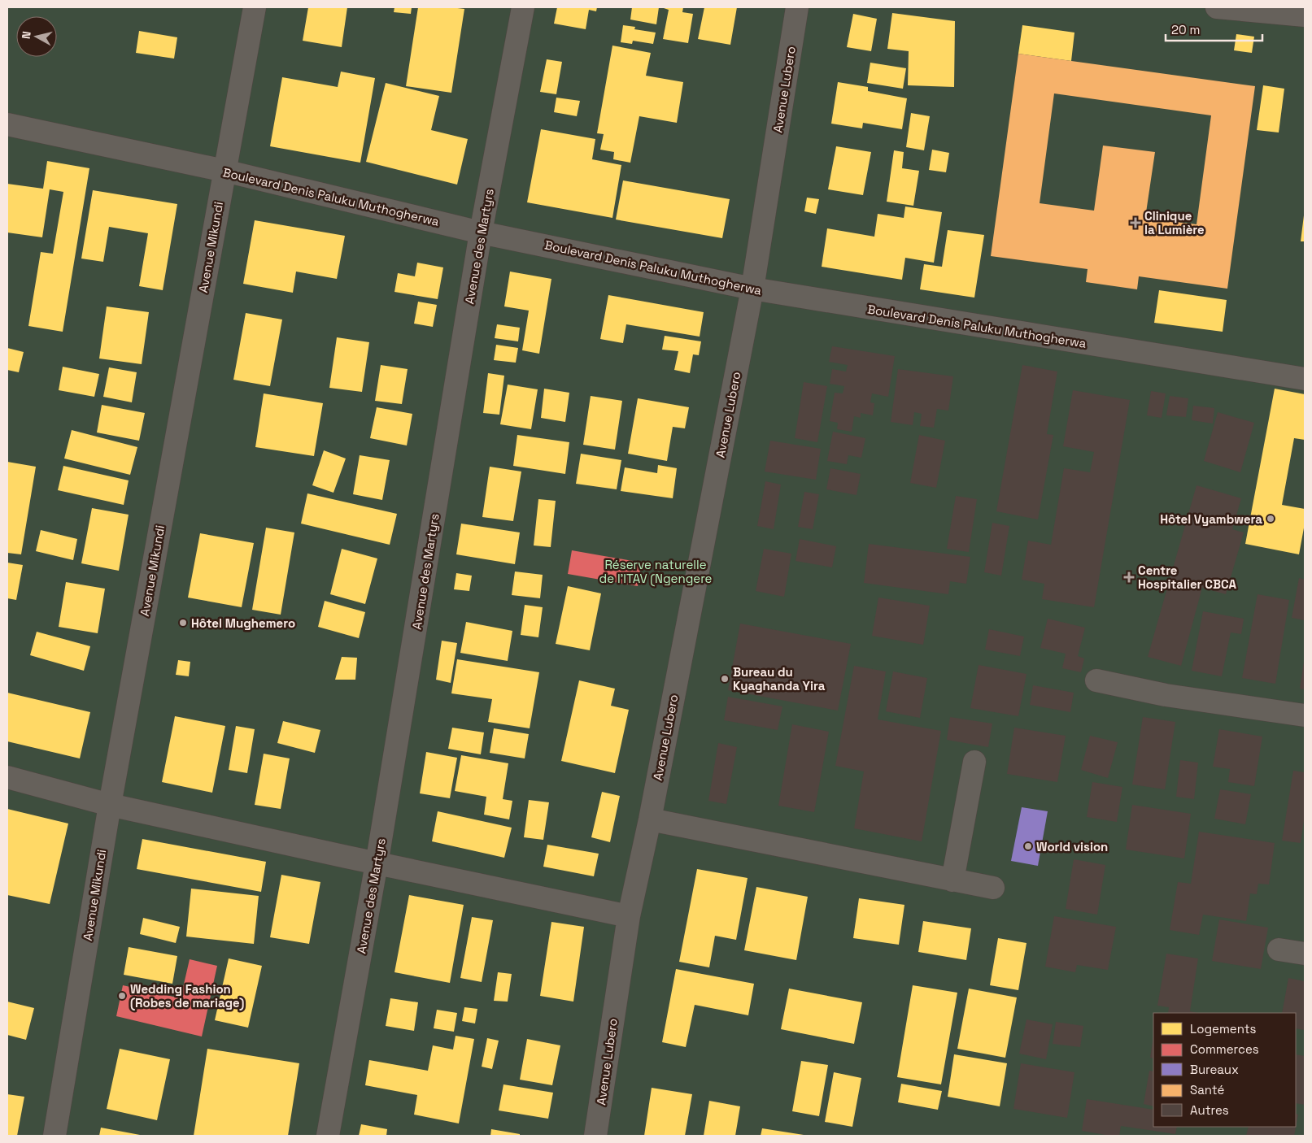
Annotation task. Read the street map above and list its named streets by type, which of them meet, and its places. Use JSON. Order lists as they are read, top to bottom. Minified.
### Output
{"streets":{"street":["Avenue Lubero","Boulevard Denis Paluku Muthogherwa","Avenue des Martyrs","Avenue Mikundi"]},"crossings":[["Avenue Lubero","Boulevard Denis Paluku Muthogherwa"],["Boulevard Denis Paluku Muthogherwa","Avenue des Martyrs"],["Boulevard Denis Paluku Muthogherwa","Avenue Mikundi"]],"parks":["Réserve naturelle de l'ITAV (Ngengere"],"places":{"health":["Clinique la Lumière","Centre Hospitalier CBCA"],"other":["Hôtel Vyambwera","Hôtel Mughemero","Bureau du Kyaghanda Yira","World vision","Wedding Fashion (Robes de mariage)"]},"legend":["Logements","Commerces","Bureaux","Santé","Autres"],"scale_bar":"20 m","north":"left"}
